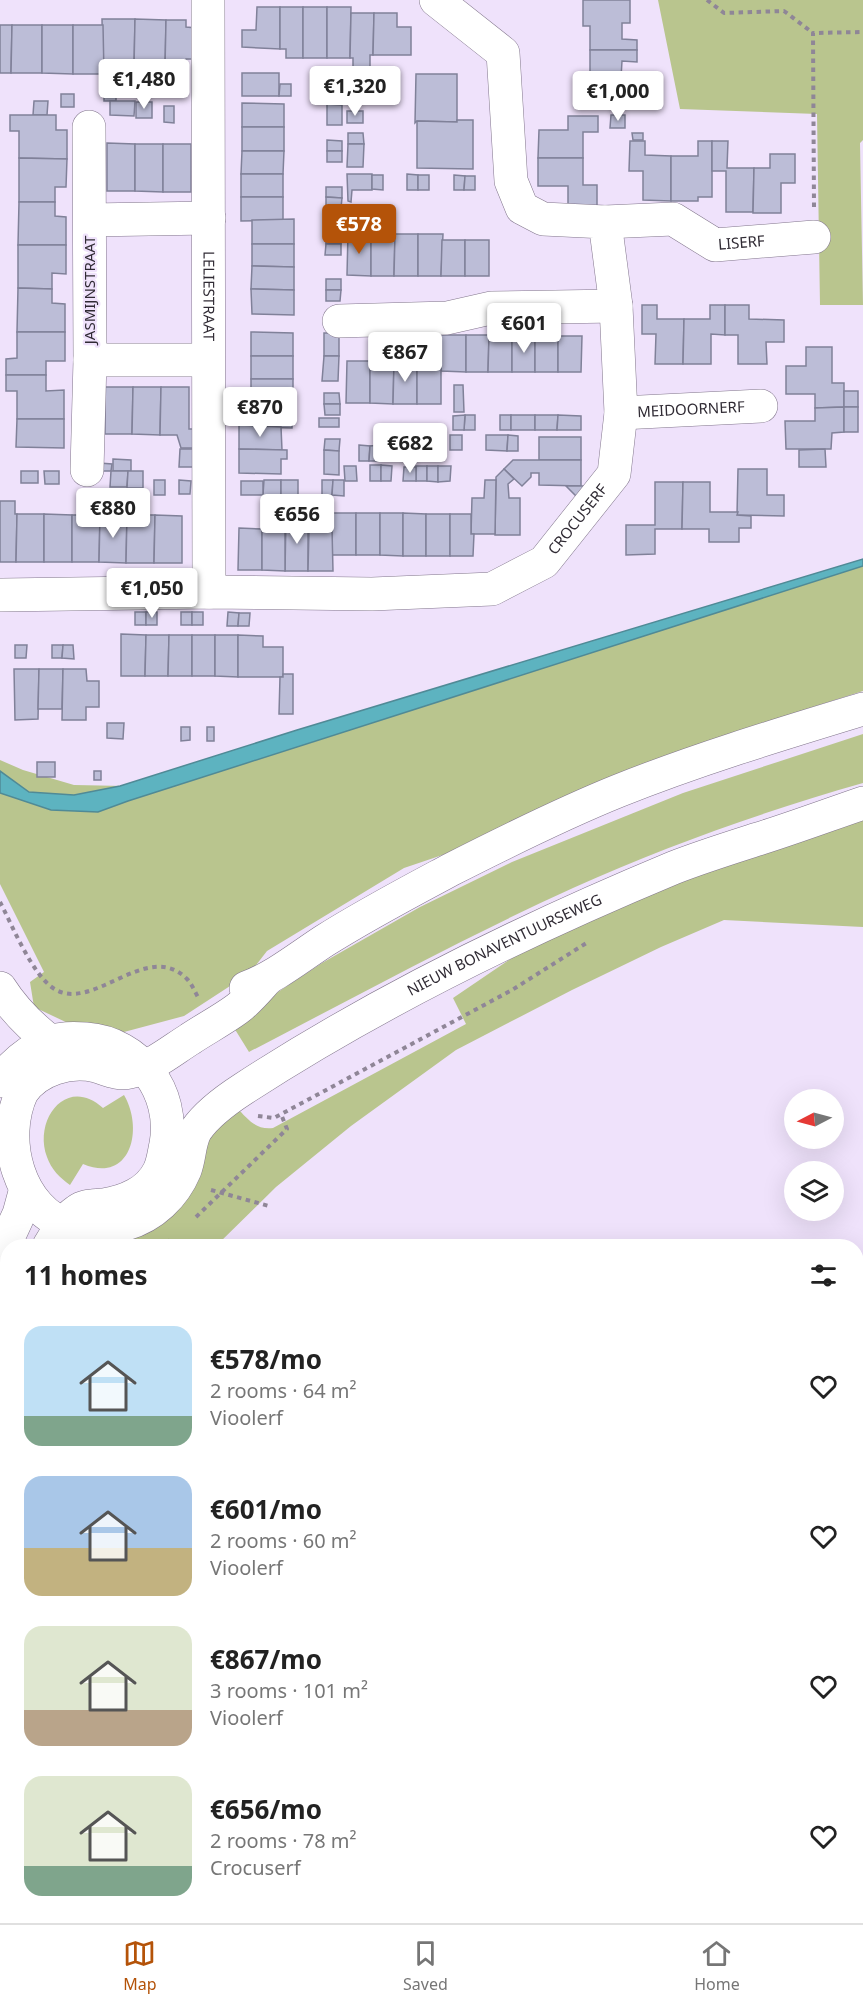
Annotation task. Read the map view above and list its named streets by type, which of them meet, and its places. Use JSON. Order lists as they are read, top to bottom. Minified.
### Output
{"streets":{"street":["LISERF","JASMIJNSTRAAT","LELIESTRAAT","MEIDOORNERF","CROCUSERF","NIEUW BONAVENTUURSEWEG"]},"crossings":[["LISERF","CROCUSERF"],["JASMIJNSTRAAT","LELIESTRAAT"],["LELIESTRAAT","CROCUSERF"],["MEIDOORNERF","CROCUSERF"]],"north":"left","page":{"price":["€1,480","€1,320","€1,000","€578","€601","€867","€870","€682","€880","€656","€1,050"],"heading":"11 homes","list":[{"name":"€578/mo","note":"2 rooms · 64 m² · Vioolerf"},{"name":"€601/mo","note":"2 rooms · 60 m² · Vioolerf"},{"name":"€867/mo","note":"3 rooms · 101 m² · Vioolerf"},{"name":"€656/mo","note":"2 rooms · 78 m² · Crocuserf"}],"tabs":["Map","Saved","Home"]}}
